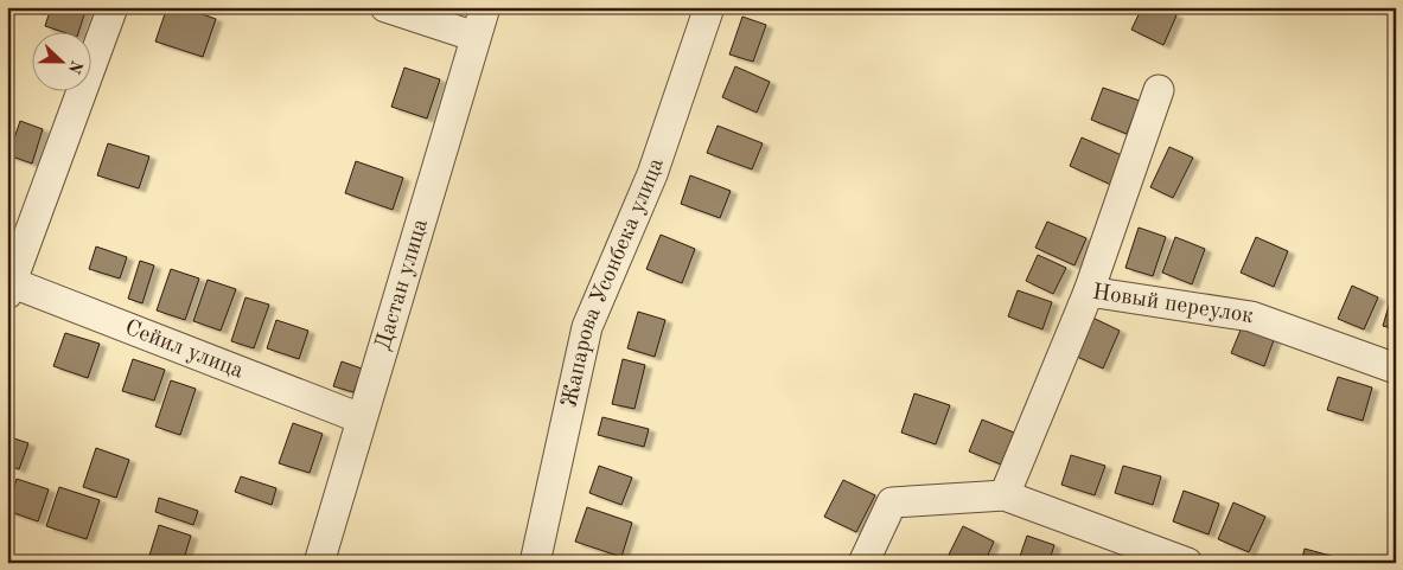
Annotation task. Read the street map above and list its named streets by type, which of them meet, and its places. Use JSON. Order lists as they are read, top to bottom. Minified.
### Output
{"streets":{"street":["Жапарова Усонбека улица","Дастан улица","Новый переулок","Сейил улица"]},"crossings":[["Дастан улица","Сейил улица"]],"north":"right"}
